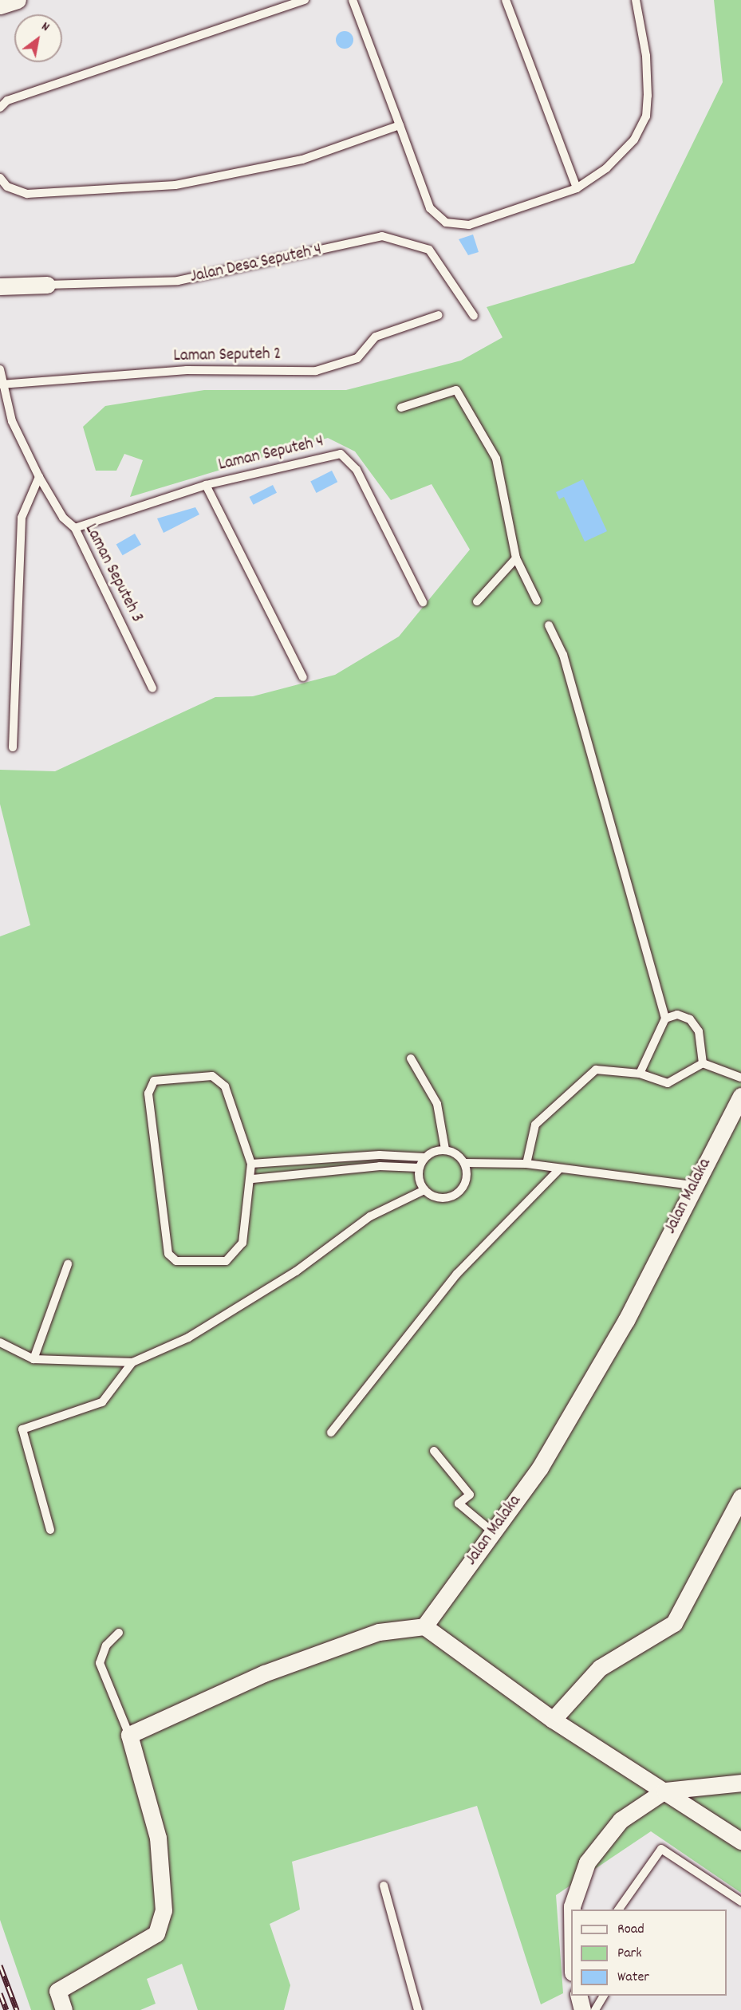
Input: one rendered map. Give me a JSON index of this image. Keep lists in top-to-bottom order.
{
  "streets": {
    "street": ["Jalan Desa Seputeh 4", "Jalan Malaka"],
    "lane": ["Laman Seputeh 2", "Laman Seputeh 4", "Laman Seputeh 3"]
  },
  "crossings": [
    ["Laman Seputeh 2", "Laman Seputeh 3"],
    ["Laman Seputeh 4", "Laman Seputeh 3"]
  ],
  "legend": ["Road", "Park", "Water"],
  "north": "top right"
}
